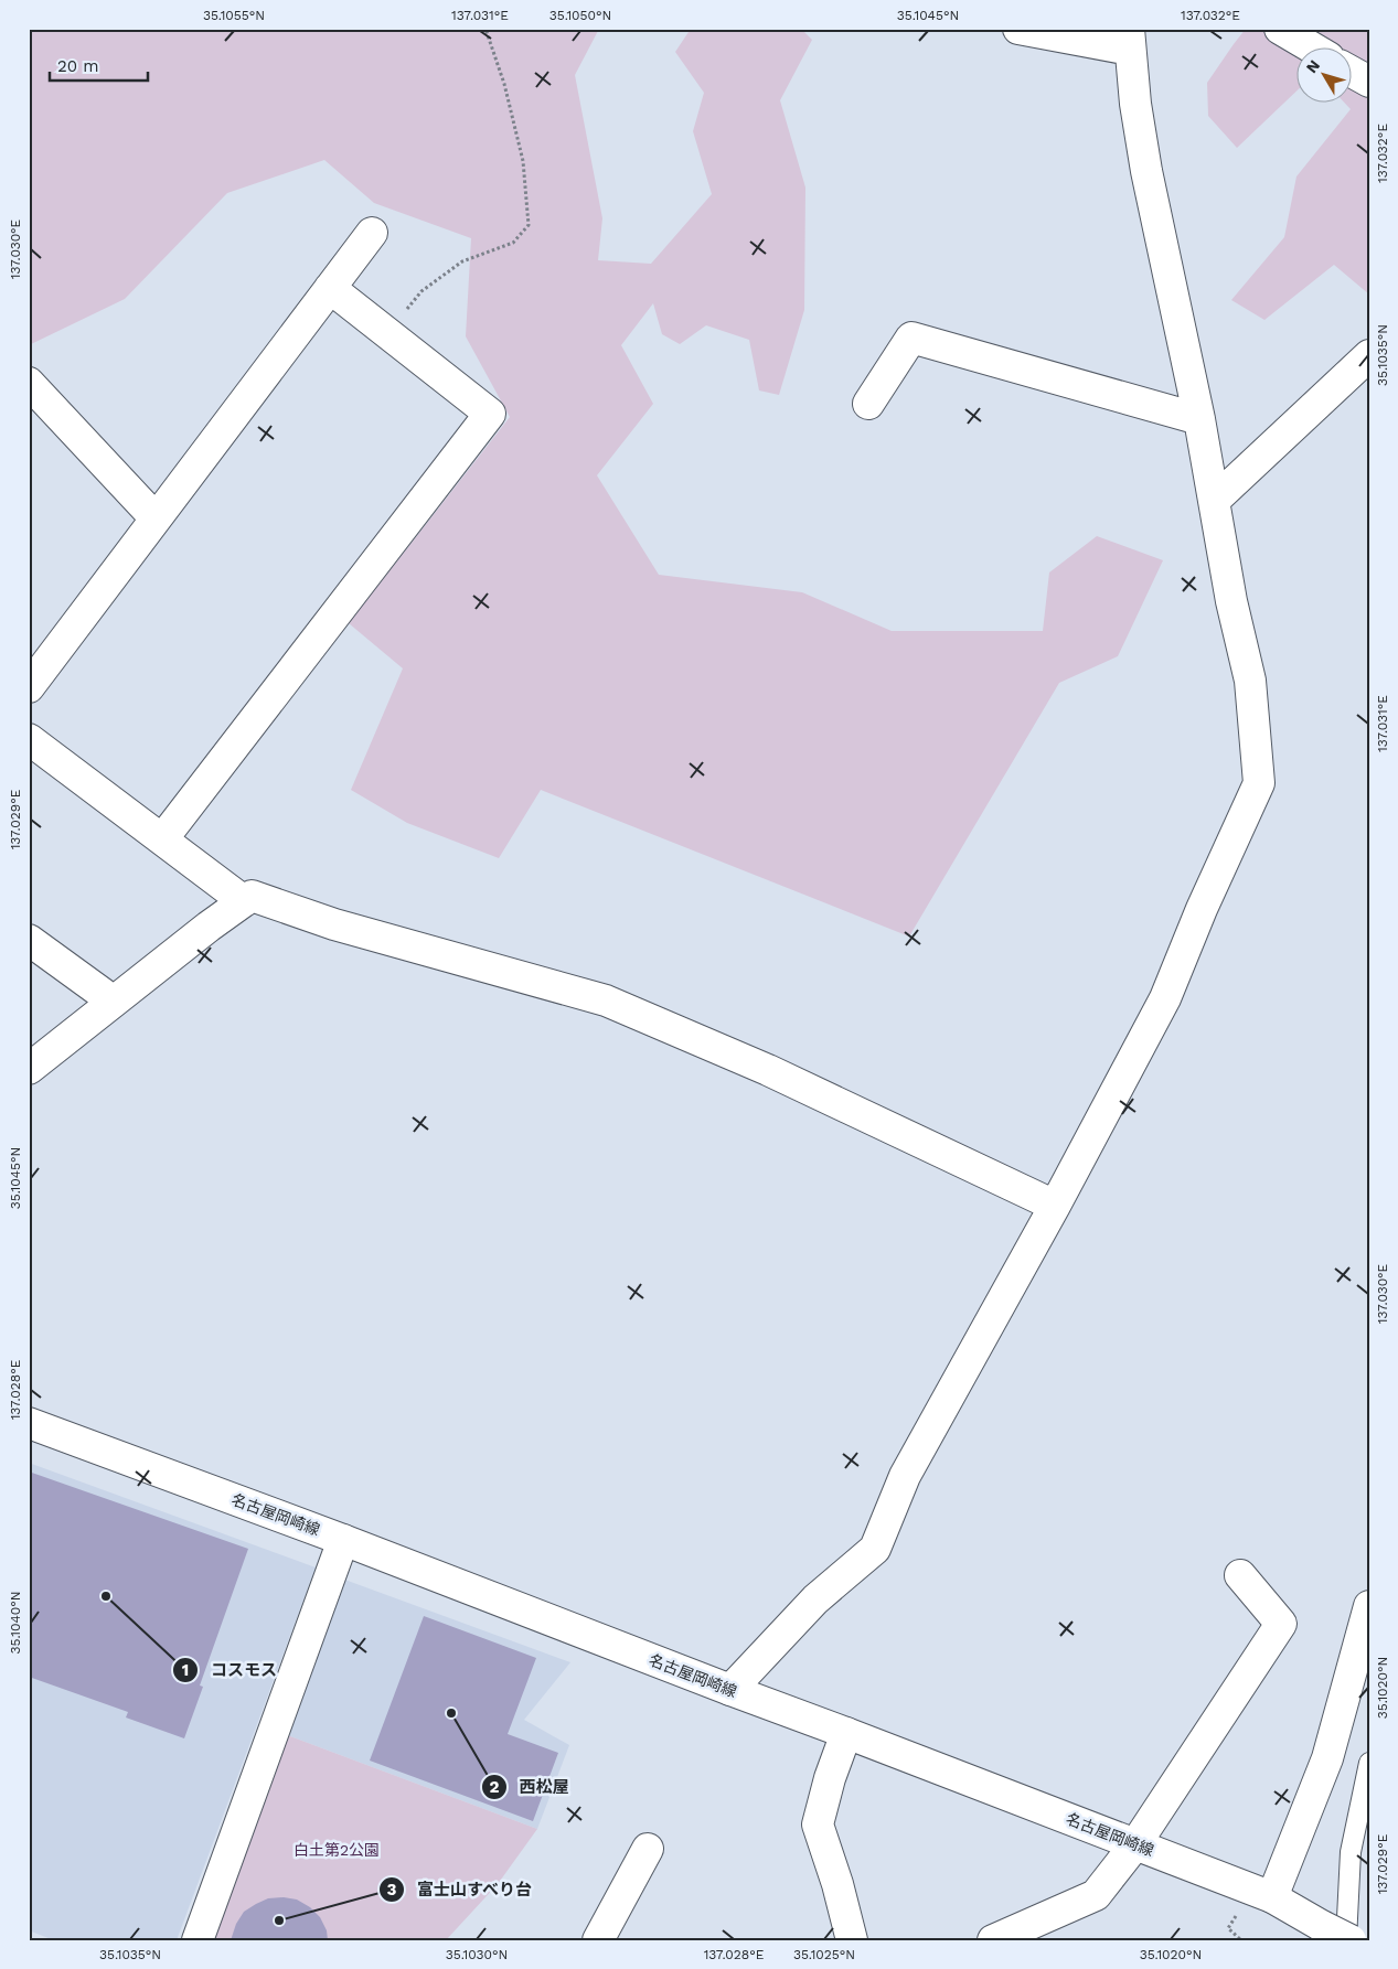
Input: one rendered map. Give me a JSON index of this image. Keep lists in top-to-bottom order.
{
  "streets": {
    "street": ["名古屋岡崎線"]
  },
  "parks": ["白土第2公園"],
  "places": ["コスモス", "西松屋", "富士山すべり台"],
  "scale_bar": "20 m",
  "north": "top left",
  "coordinates": [
    "35.1055°N",
    "137.031°E",
    "35.1050°N",
    "35.1045°N",
    "137.032°E",
    "137.030°E",
    "35.1035°N",
    "137.029°E",
    "137.028°E",
    "35.1040°N",
    "35.1020°N",
    "35.1030°N",
    "35.1025°N"
  ]
}
